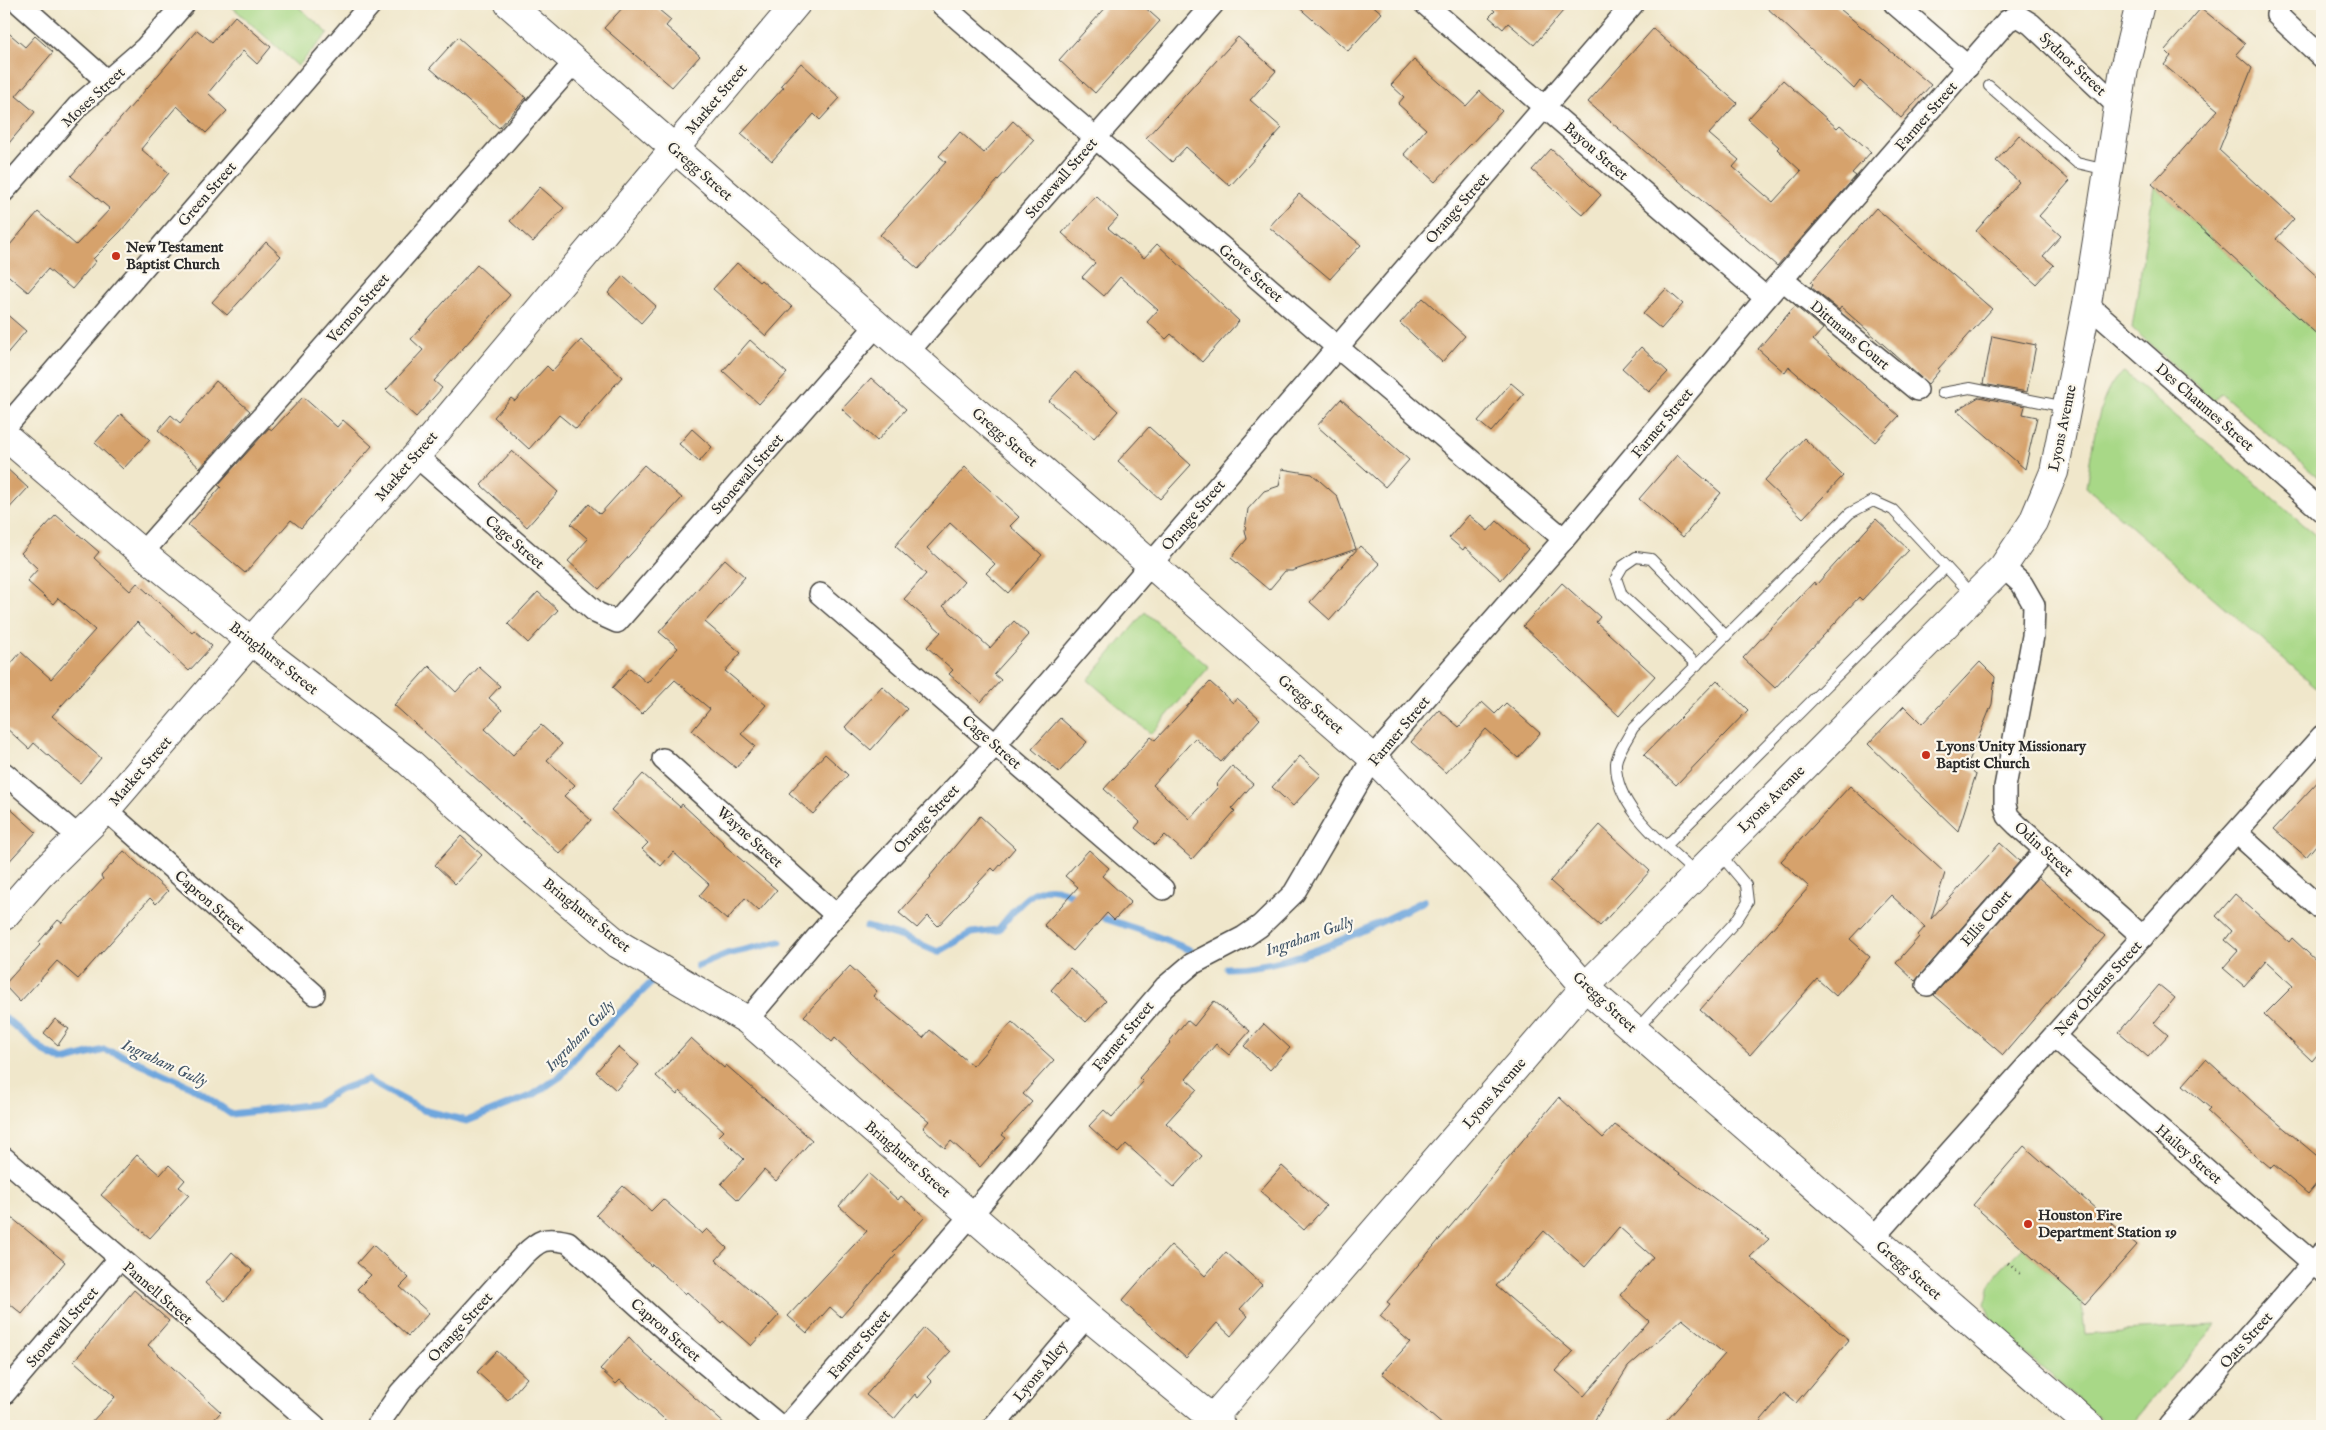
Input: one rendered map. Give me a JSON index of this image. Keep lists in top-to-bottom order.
{
  "streets": {
    "street": [
      "Sydnor Street",
      "Moses Street",
      "Market Street",
      "Farmer Street",
      "Bayou Street",
      "Gregg Street",
      "Stonewall Street",
      "Green Street",
      "Orange Street",
      "Grove Street",
      "Vernon Street",
      "Dittmans Court",
      "Des Chaumes Street",
      "Lyons Avenue",
      "Cage Street",
      "Bringhurst Street",
      "Wayne Street",
      "Odin Street",
      "Capron Street",
      "Ellis Court",
      "New Orleans Street",
      "Hailey Street",
      "Pannell Street",
      "Oats Street",
      "Lyons Alley"
    ]
  },
  "crossings": [
    ["Sydnor Street", "Farmer Street"],
    ["Sydnor Street", "Lyons Avenue"],
    ["Market Street", "Gregg Street"],
    ["Market Street", "Cage Street"],
    ["Market Street", "Bringhurst Street"],
    ["Market Street", "Capron Street"],
    ["Farmer Street", "Bayou Street"],
    ["Farmer Street", "Gregg Street"],
    ["Farmer Street", "Grove Street"],
    ["Farmer Street", "Dittmans Court"],
    ["Farmer Street", "Bringhurst Street"],
    ["Bayou Street", "Orange Street"],
    ["Gregg Street", "Stonewall Street"],
    ["Gregg Street", "Orange Street"],
    ["Gregg Street", "Vernon Street"],
    ["Gregg Street", "Lyons Avenue"],
    ["Gregg Street", "New Orleans Street"],
    ["Stonewall Street", "Grove Street"],
    ["Stonewall Street", "Cage Street"],
    ["Stonewall Street", "Pannell Street"],
    ["Orange Street", "Grove Street"],
    ["Orange Street", "Cage Street"],
    ["Orange Street", "Bringhurst Street"],
    ["Orange Street", "Wayne Street"],
    ["Orange Street", "Capron Street"],
    ["Vernon Street", "Bringhurst Street"],
    ["Des Chaumes Street", "Lyons Avenue"],
    ["Lyons Avenue", "Bringhurst Street"],
    ["Lyons Avenue", "Odin Street"],
    ["Bringhurst Street", "Lyons Alley"],
    ["Odin Street", "Ellis Court"],
    ["Odin Street", "New Orleans Street"],
    ["New Orleans Street", "Hailey Street"],
    ["Hailey Street", "Oats Street"]
  ],
  "water": ["Ingraham Gully"],
  "places": ["New Testament Baptist Church", "Lyons Unity Missionary Baptist Church", "Houston Fire Department Station 19"]
}
